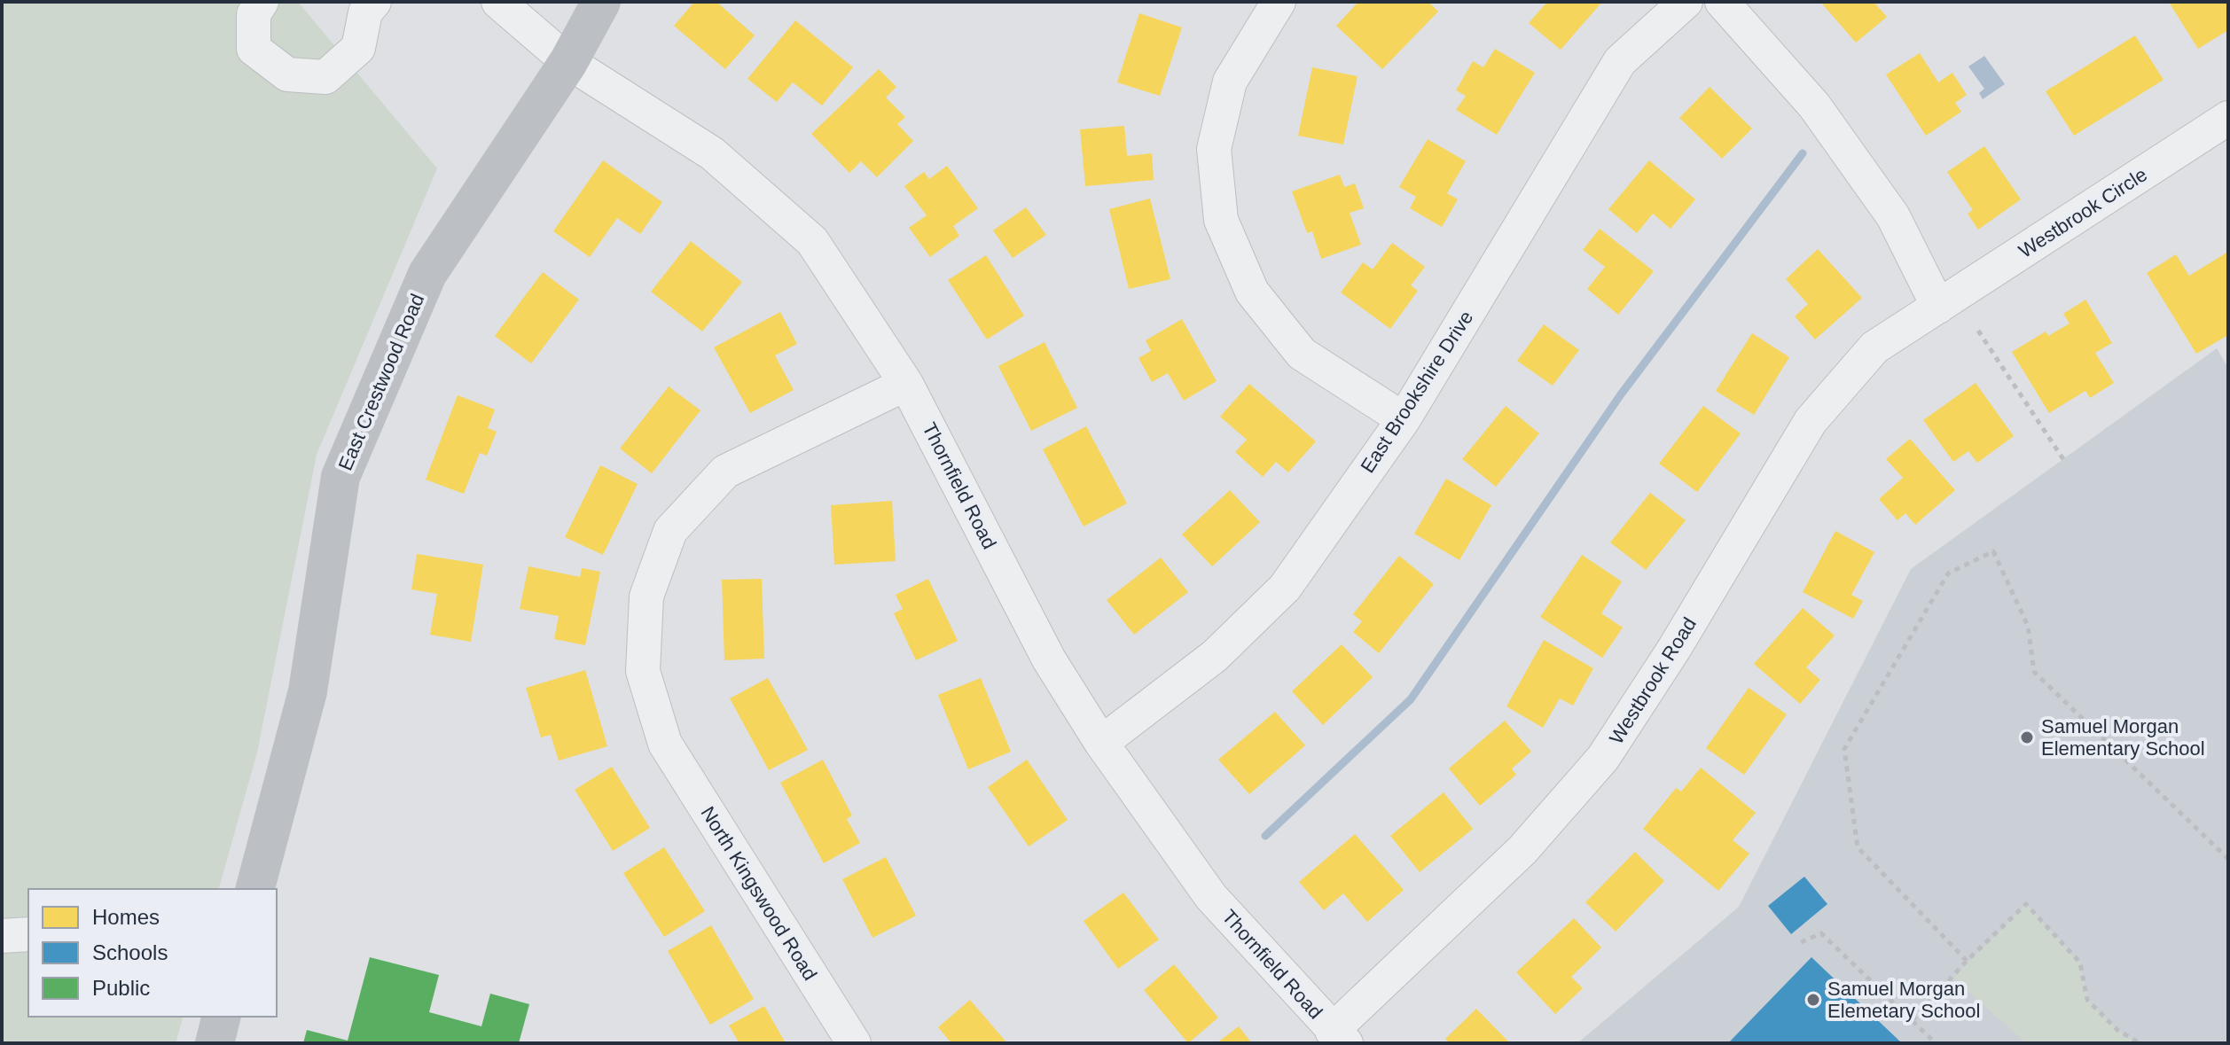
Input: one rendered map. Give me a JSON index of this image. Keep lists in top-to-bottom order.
{
  "streets": {
    "street": [
      "Westbrook Circle",
      "East Crestwood Road",
      "East Brookshire Drive",
      "Thornfield Road",
      "Westbrook Road",
      "North Kingswood Road"
    ]
  },
  "crossings": [
    ["Westbrook Circle", "Westbrook Road"],
    ["East Crestwood Road", "Thornfield Road"],
    ["East Brookshire Drive", "Thornfield Road"],
    ["Thornfield Road", "Westbrook Road"],
    ["Thornfield Road", "North Kingswood Road"]
  ],
  "places": ["Samuel Morgan Elementary School", "Samuel Morgan Elemetary School"],
  "legend": ["Homes", "Schools", "Public"]
}
